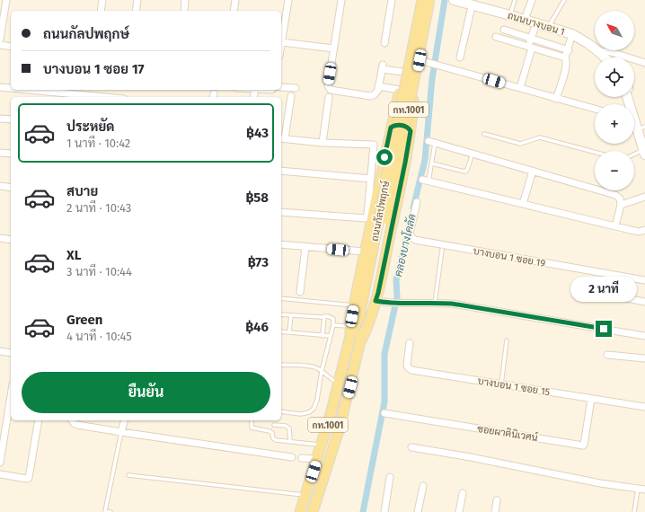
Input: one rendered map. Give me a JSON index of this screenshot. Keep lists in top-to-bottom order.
{
  "streets": {
    "main road": ["ถนนบางบอน 1", "กท.1001", "ถนนกัลปพฤกษ์"],
    "street": ["บางบอน 1 ซอย 19", "บางบอน 1 ซอย 15", "ซอยผาตินิเวศน์"]
  },
  "crossings": [
    ["บางบอน 1 ซอย 15", "ซอยผาตินิเวศน์"]
  ],
  "water": ["คลองบางโคลัด"],
  "north": "top left",
  "page": {
    "map_buttons": ["+", "−"],
    "banner": ["ถนนกัลปพฤกษ์", "บางบอน 1 ซอย 17"],
    "list": [
      {
        "name": "ประหยัด",
        "note": "1 นาที · 10:42",
        "value": "฿43"
      },
      {
        "name": "สบาย",
        "note": "2 นาที · 10:43",
        "value": "฿58"
      },
      {
        "name": "XL",
        "note": "3 นาที · 10:44",
        "value": "฿73"
      },
      {
        "name": "Green",
        "note": "4 นาที · 10:45",
        "value": "฿46"
      }
    ],
    "bubble": "2 นาที",
    "buttons": "ยืนยัน"
  }
}
